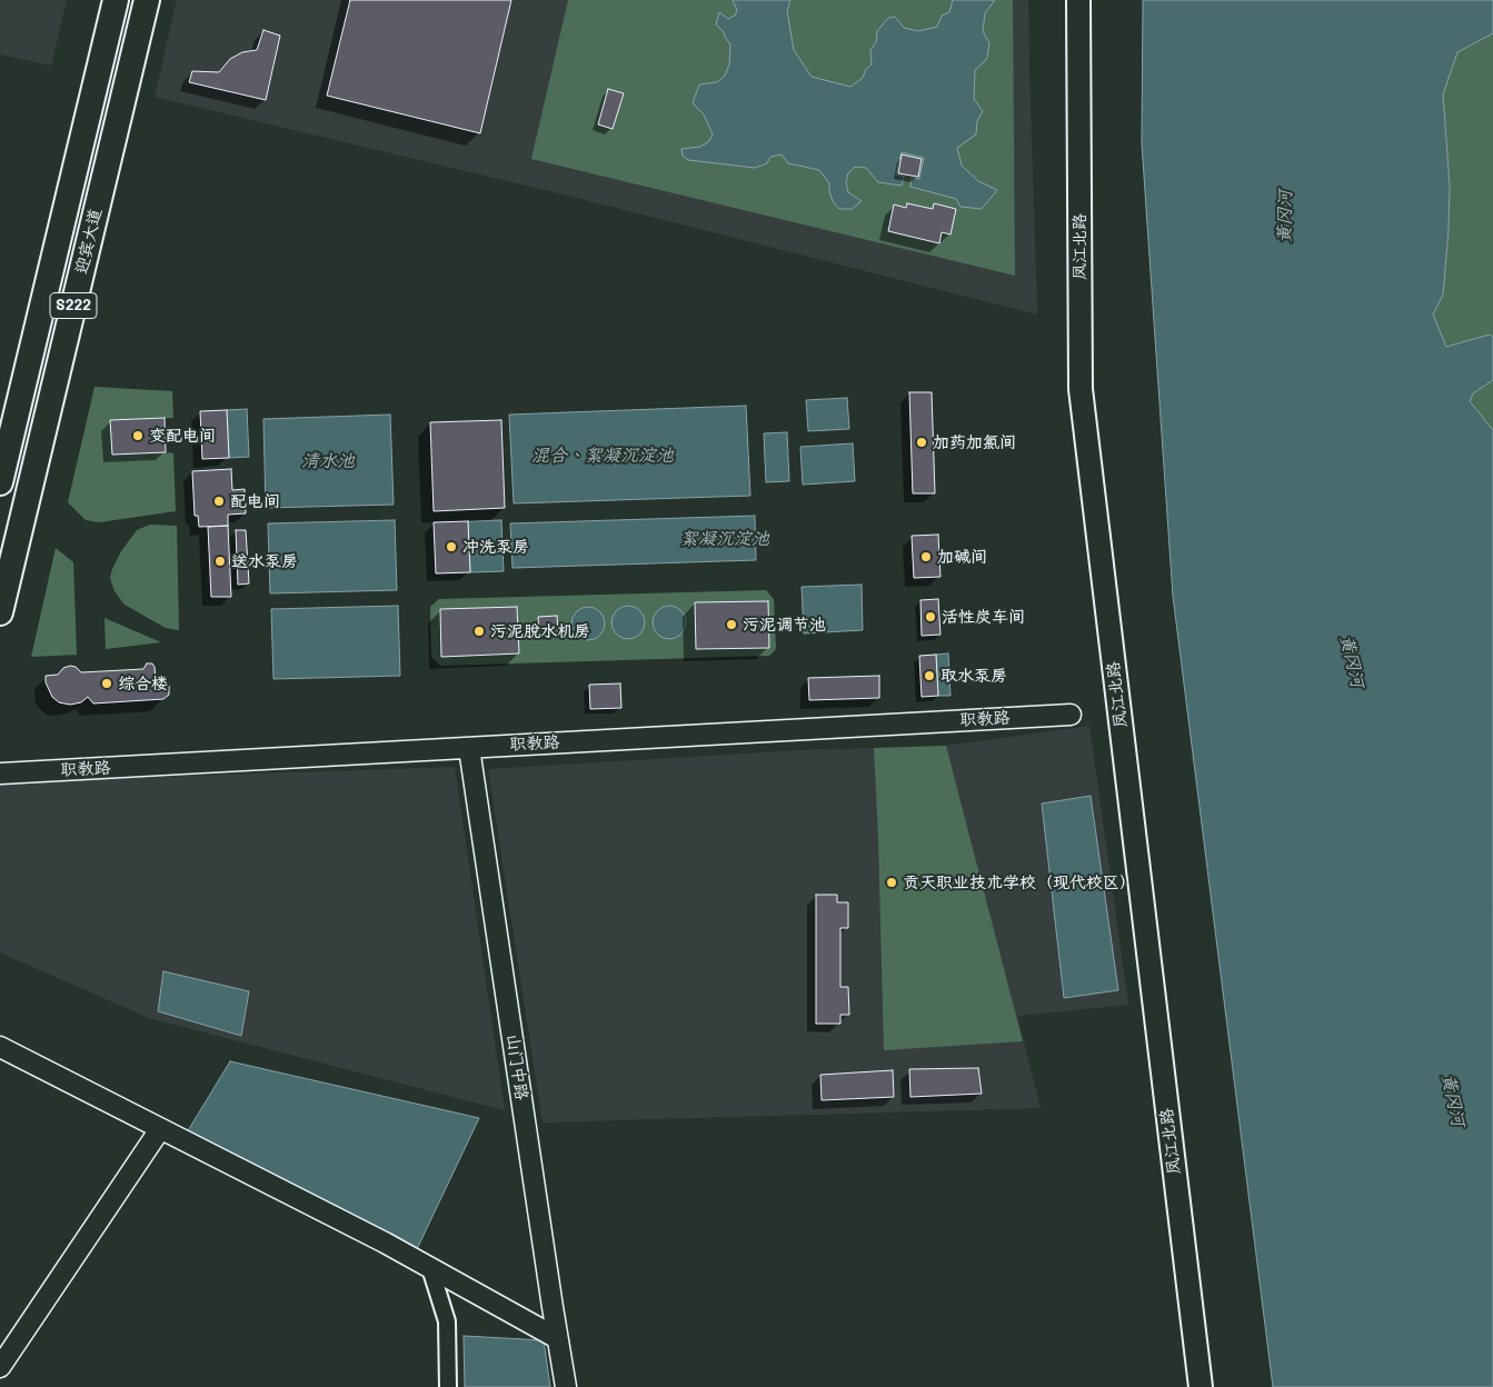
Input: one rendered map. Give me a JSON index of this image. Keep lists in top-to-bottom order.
{
  "streets": {
    "main road": ["迎宾大道", "凤江北路", "S222"],
    "street": ["职教路", "山门中路"]
  },
  "crossings": [
    ["职教路", "山门中路"]
  ],
  "water": [
    "黄冈河",
    "混合、絮凝沉淀池",
    "清水池",
    "絮凝沉淀池"
  ],
  "places": [
    "变配电间",
    "加药加氯间",
    "配电间",
    "冲洗泵房",
    "加碱间",
    "送水泵房",
    "活性炭车间",
    "污泥调节池",
    "污泥脱水机房",
    "取水泵房",
    "综合楼",
    "贡天职业技术学校（现代校区）"
  ]
}
